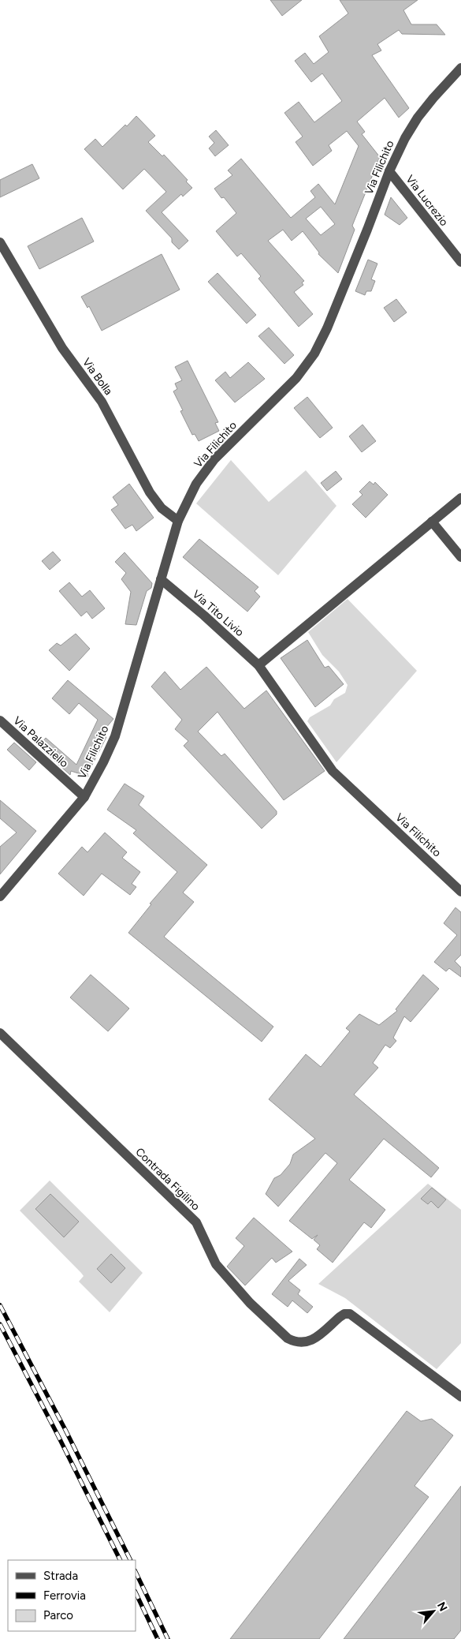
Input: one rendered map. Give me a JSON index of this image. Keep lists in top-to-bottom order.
{
  "streets": {
    "street": [
      "Via Filichito",
      "Via Lucrezio",
      "Via Bolla",
      "Via Tito Livio",
      "Via Palazziello",
      "Contrada Figilino"
    ]
  },
  "crossings": [
    ["Via Filichito", "Via Lucrezio"],
    ["Via Filichito", "Via Bolla"],
    ["Via Filichito", "Via Tito Livio"],
    ["Via Filichito", "Via Palazziello"]
  ],
  "legend": ["Strada", "Ferrovia", "Parco"],
  "north": "top right"
}
